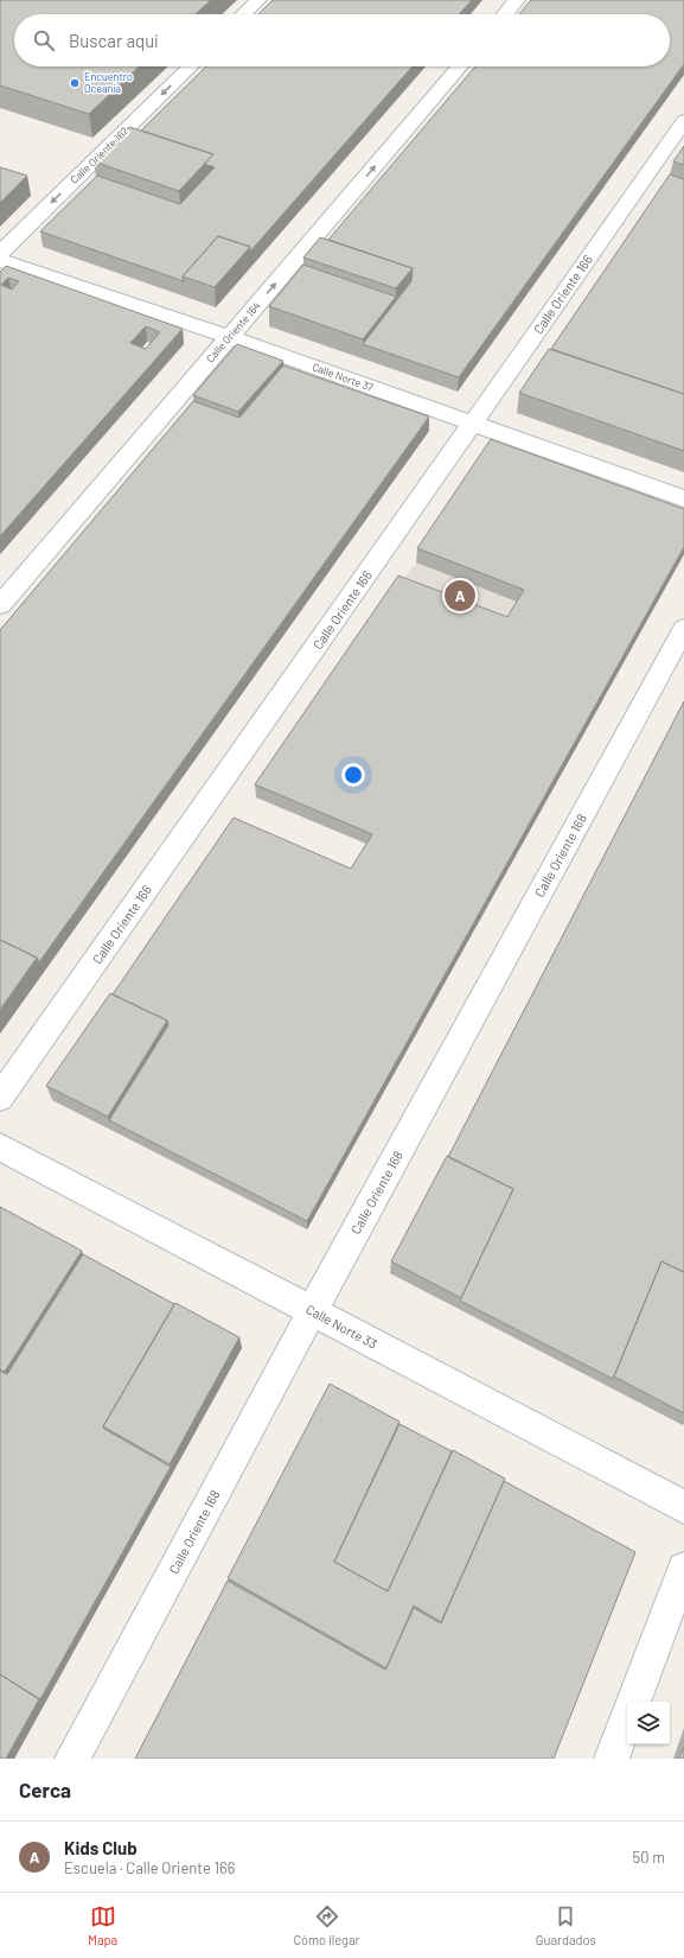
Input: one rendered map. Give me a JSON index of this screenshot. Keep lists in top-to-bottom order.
{
  "streets": {
    "street": [
      "Calle Oriente 162",
      "Calle Oriente 166",
      "Calle Oriente 164",
      "Calle Norte 37",
      "Calle Oriente 168",
      "Calle Norte 33"
    ]
  },
  "crossings": [
    ["Calle Oriente 166", "Calle Norte 37"],
    ["Calle Oriente 164", "Calle Norte 37"],
    ["Calle Oriente 168", "Calle Norte 33"]
  ],
  "one_way": ["Calle Oriente 162", "Calle Oriente 164"],
  "places": ["Encuentro Oceanía"],
  "page": {
    "search": "Buscar aquí",
    "pins": "A",
    "heading": "Cerca",
    "list": [
      {
        "mark": "A",
        "name": "Kids Club",
        "note": "Escuela · Calle Oriente 166",
        "value": "50 m"
      }
    ],
    "nav": ["Mapa", "Cómo llegar", "Guardados"]
  }
}
